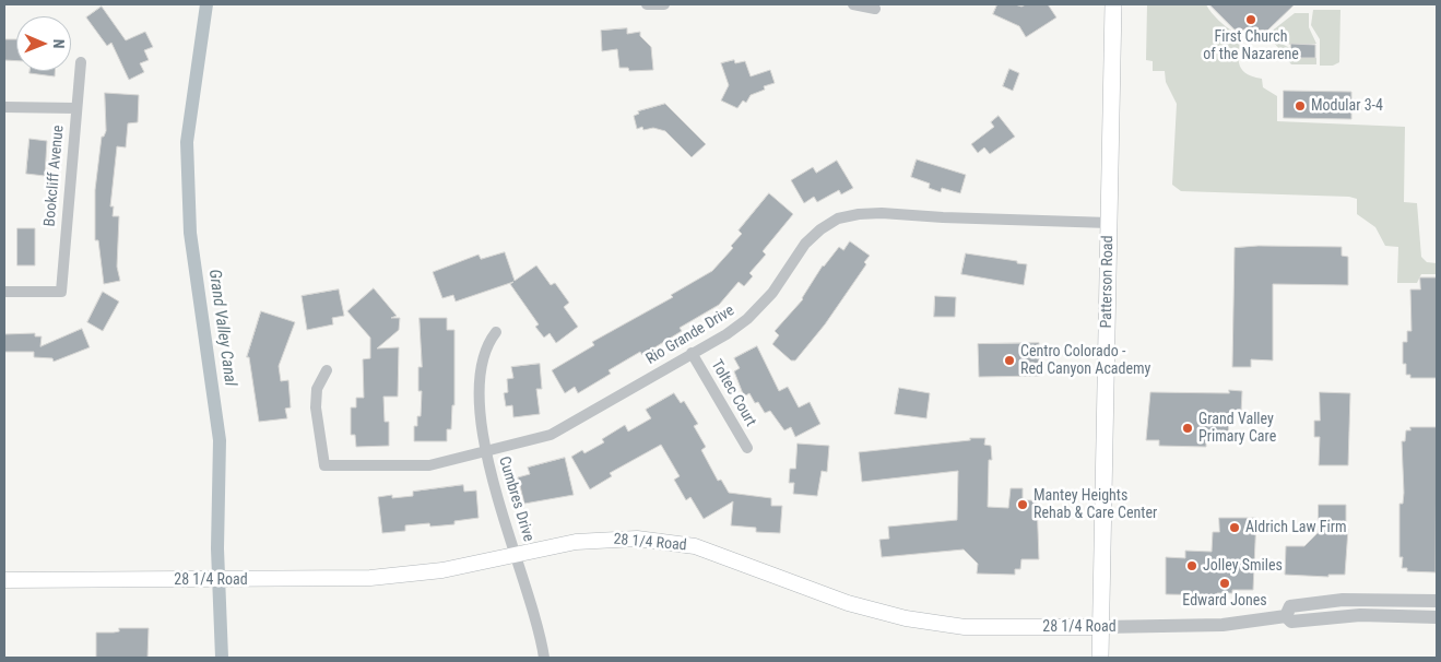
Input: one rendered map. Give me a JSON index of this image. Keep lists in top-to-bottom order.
{
  "streets": {
    "main road": ["Patterson Road", "28 1/4 Road"],
    "street": [
      "Bookcliff Avenue",
      "Rio Grande Drive",
      "Toltec Court",
      "Cumbres Drive"
    ]
  },
  "crossings": [
    ["Patterson Road", "Rio Grande Drive"],
    ["Patterson Road", "28 1/4 Road"],
    ["Rio Grande Drive", "Toltec Court"],
    ["Rio Grande Drive", "Cumbres Drive"],
    ["Cumbres Drive", "28 1/4 Road"]
  ],
  "water": ["Grand Valley Canal"],
  "places": [
    "First Church of the Nazarene",
    "Modular 3-4",
    "Centro Colorado - Red Canyon Academy",
    "Grand Valley Primary Care",
    "Mantey Heights Rehab & Care Center",
    "Aldrich Law Firm",
    "Jolley Smiles",
    "Edward Jones"
  ],
  "north": "right"
}
